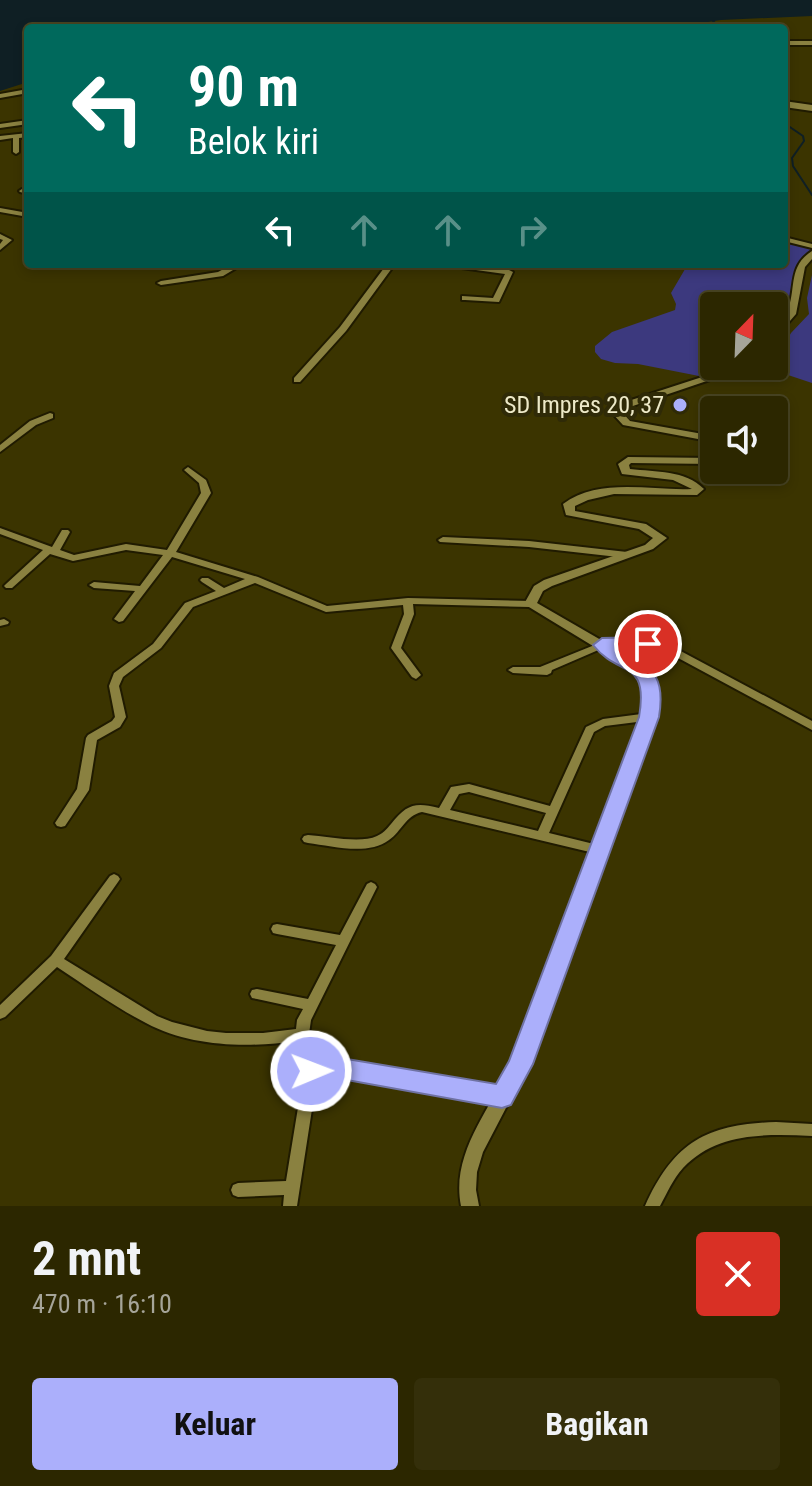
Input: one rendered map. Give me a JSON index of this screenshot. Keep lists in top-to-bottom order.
{
  "places": ["SD Impres 20, 37"],
  "north": "top right",
  "page": {
    "turn": ["90 m", "Belok kiri"],
    "heading": ["2 mnt", "470 m · 16:10"],
    "buttons": ["Keluar", "Bagikan"]
  }
}
